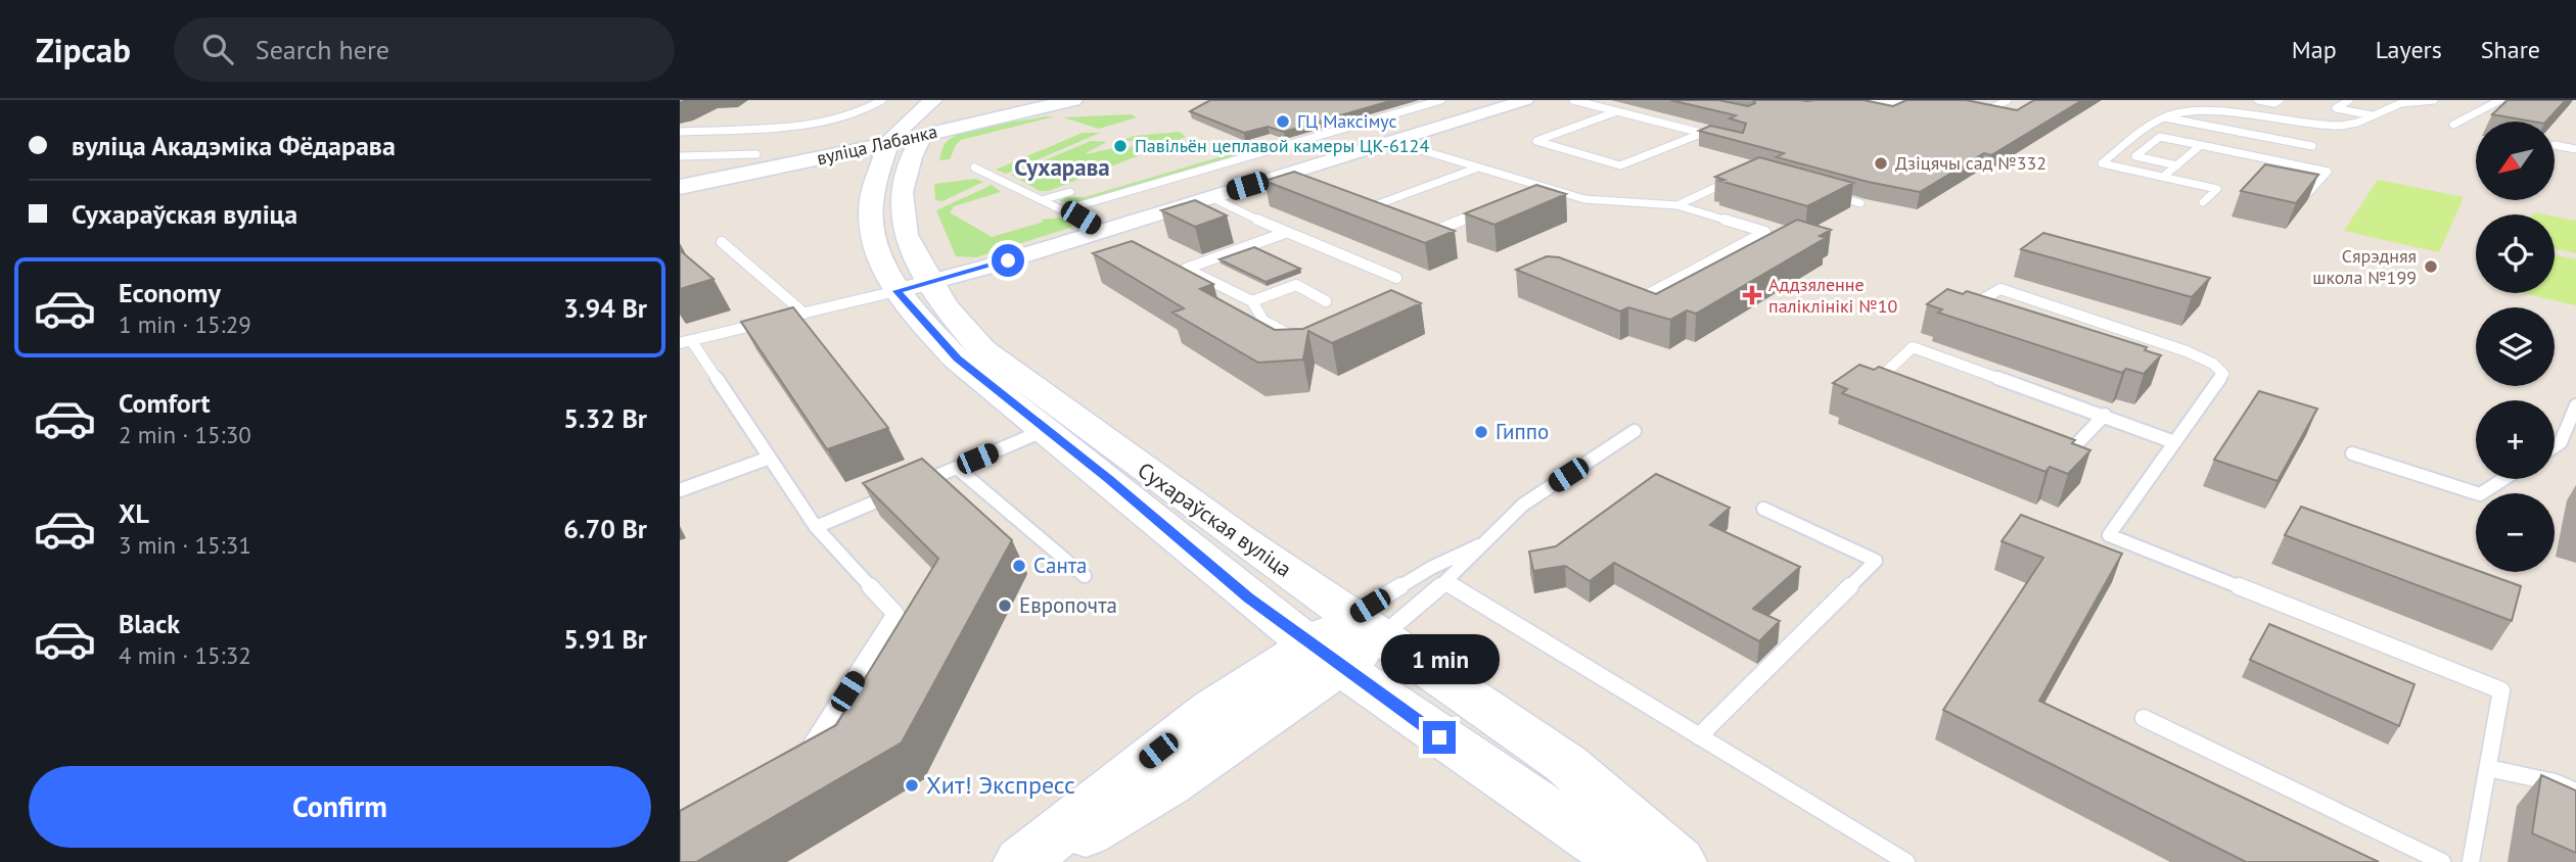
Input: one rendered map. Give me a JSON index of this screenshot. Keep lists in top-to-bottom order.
{
  "streets": {
    "main road": ["вуліца Лабанка", "Сухараўская вуліца"]
  },
  "crossings": [
    ["вуліца Лабанка", "Сухараўская вуліца"]
  ],
  "districts": ["Сухарава"],
  "places": {
    "other": [
      "ГЦ Максімус",
      "Павільён цеплавой камеры ЦК-6124",
      "Дзіцячы сад №332",
      "Сярэдняя школа №199",
      "Гиппо",
      "Санта",
      "Европочта",
      "Хит! Экспресс"
    ],
    "health": ["Аддзяленне паліклінікі №10"]
  },
  "north": "bottom left",
  "page": {
    "header": "Zipcab",
    "search": "Search here",
    "nav": ["Map", "Layers", "Share"],
    "banner": ["вуліца Акадэміка Фёдарава", "Сухараўская вуліца"],
    "map_buttons": ["+", "−"],
    "list": [
      {
        "name": "Economy",
        "note": "1 min · 15:29",
        "value": "3.94 Br"
      },
      {
        "name": "Comfort",
        "note": "2 min · 15:30",
        "value": "5.32 Br"
      },
      {
        "name": "XL",
        "note": "3 min · 15:31",
        "value": "6.70 Br"
      },
      {
        "name": "Black",
        "note": "4 min · 15:32",
        "value": "5.91 Br"
      }
    ],
    "bubble": "1 min",
    "buttons": "Confirm"
  }
}
